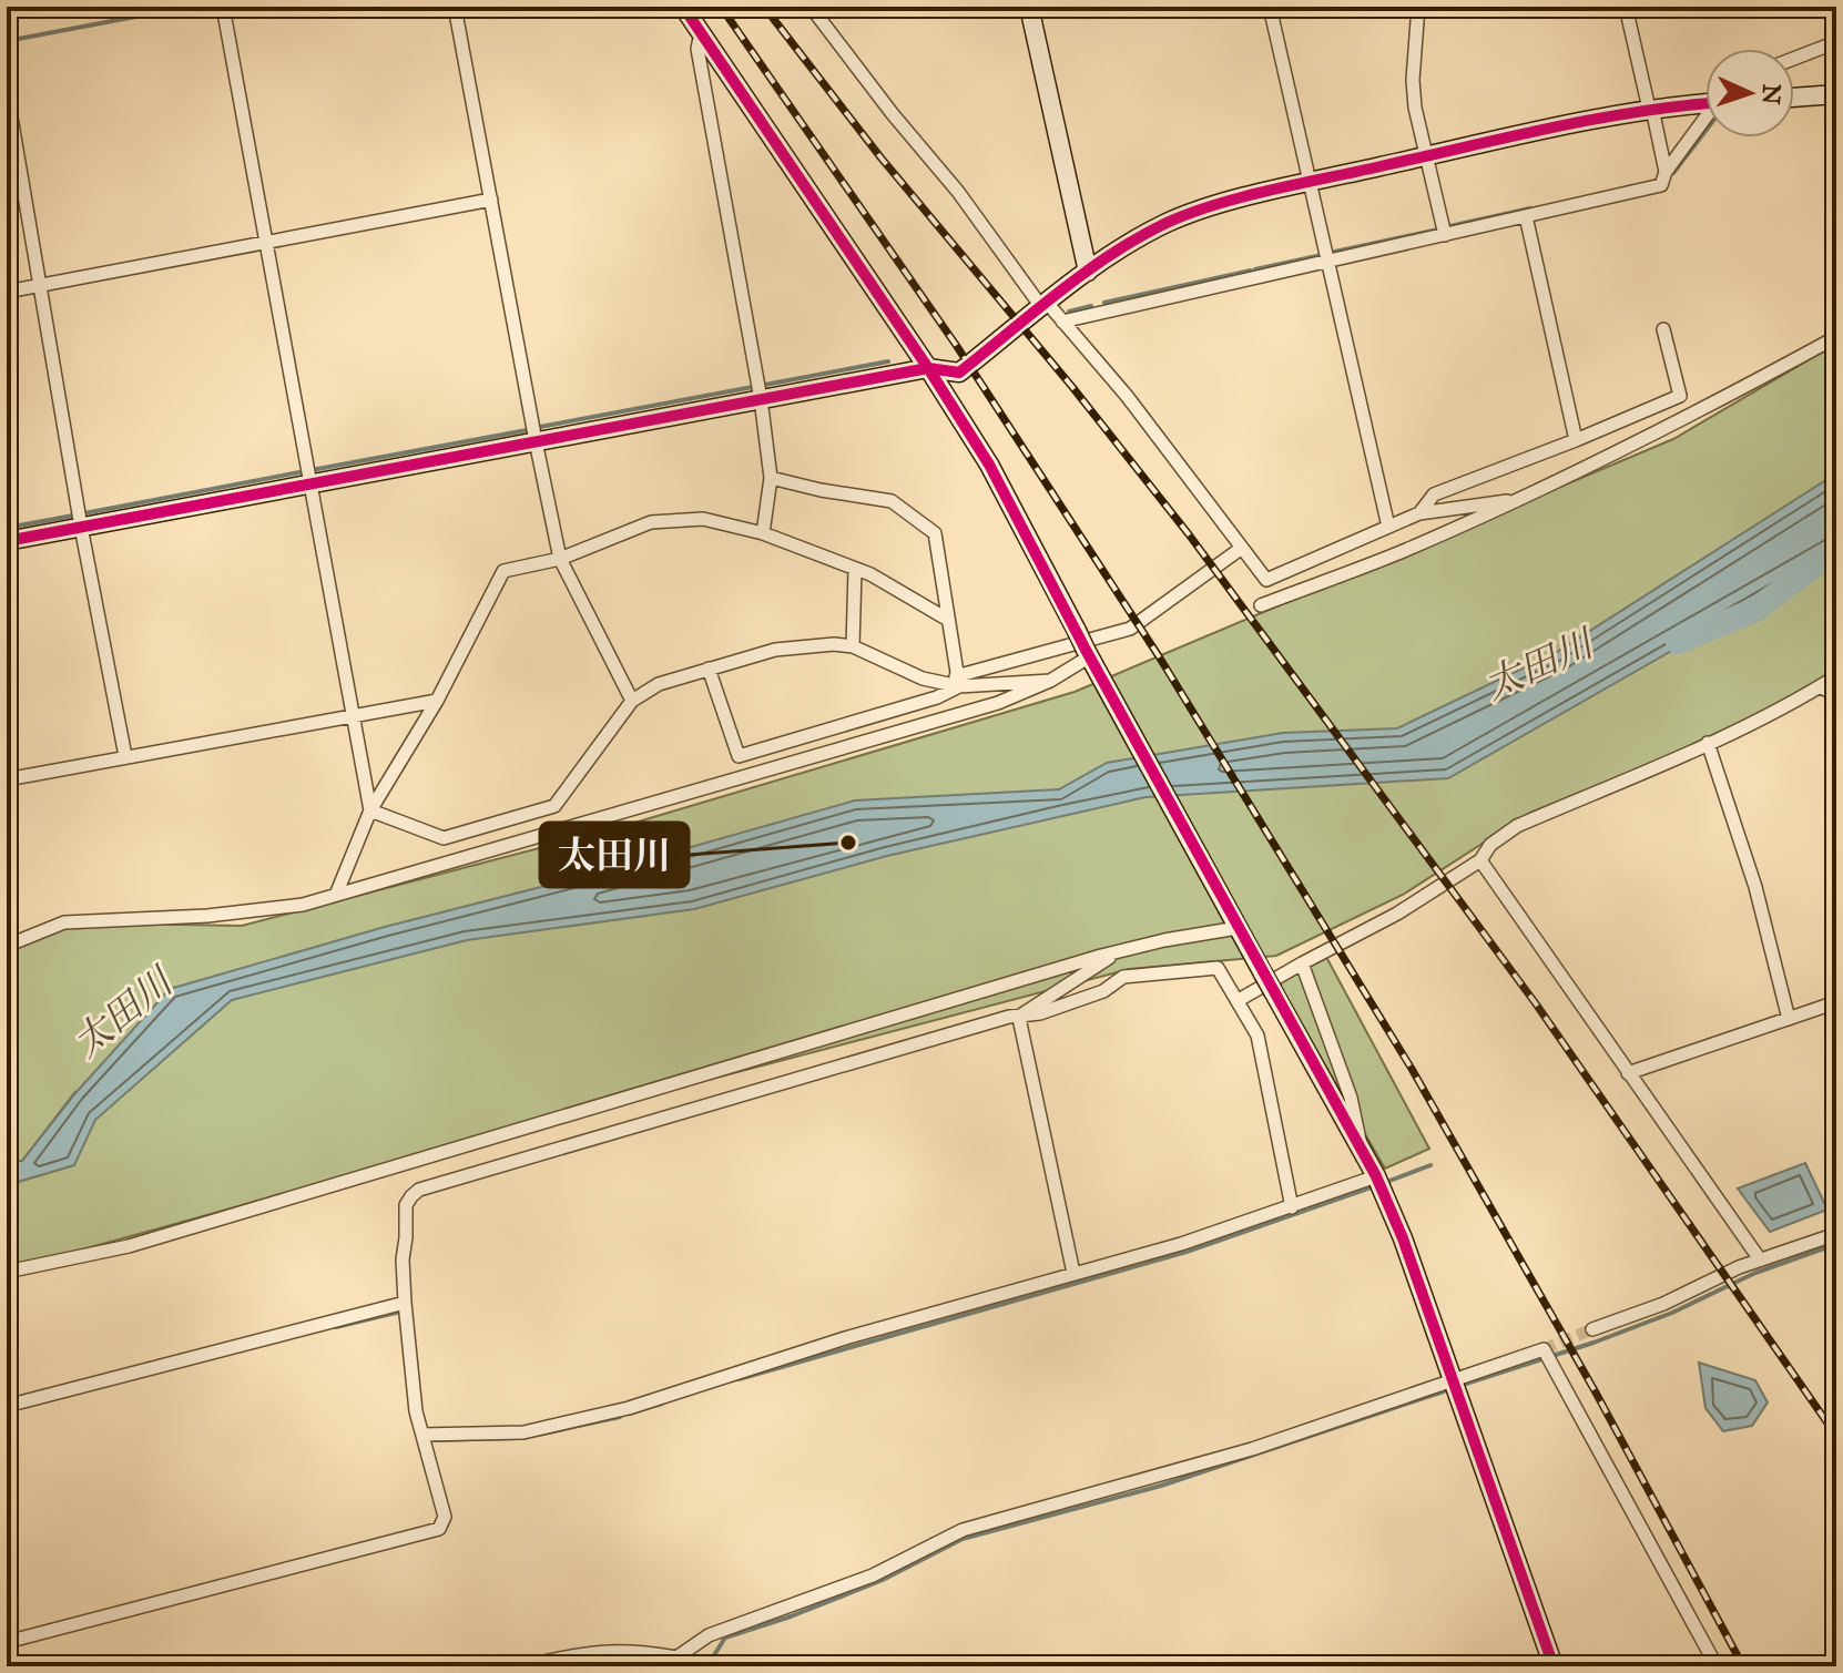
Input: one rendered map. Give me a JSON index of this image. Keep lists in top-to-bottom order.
{
  "water": ["太田川"],
  "places": ["太田川"],
  "north": "right"
}
